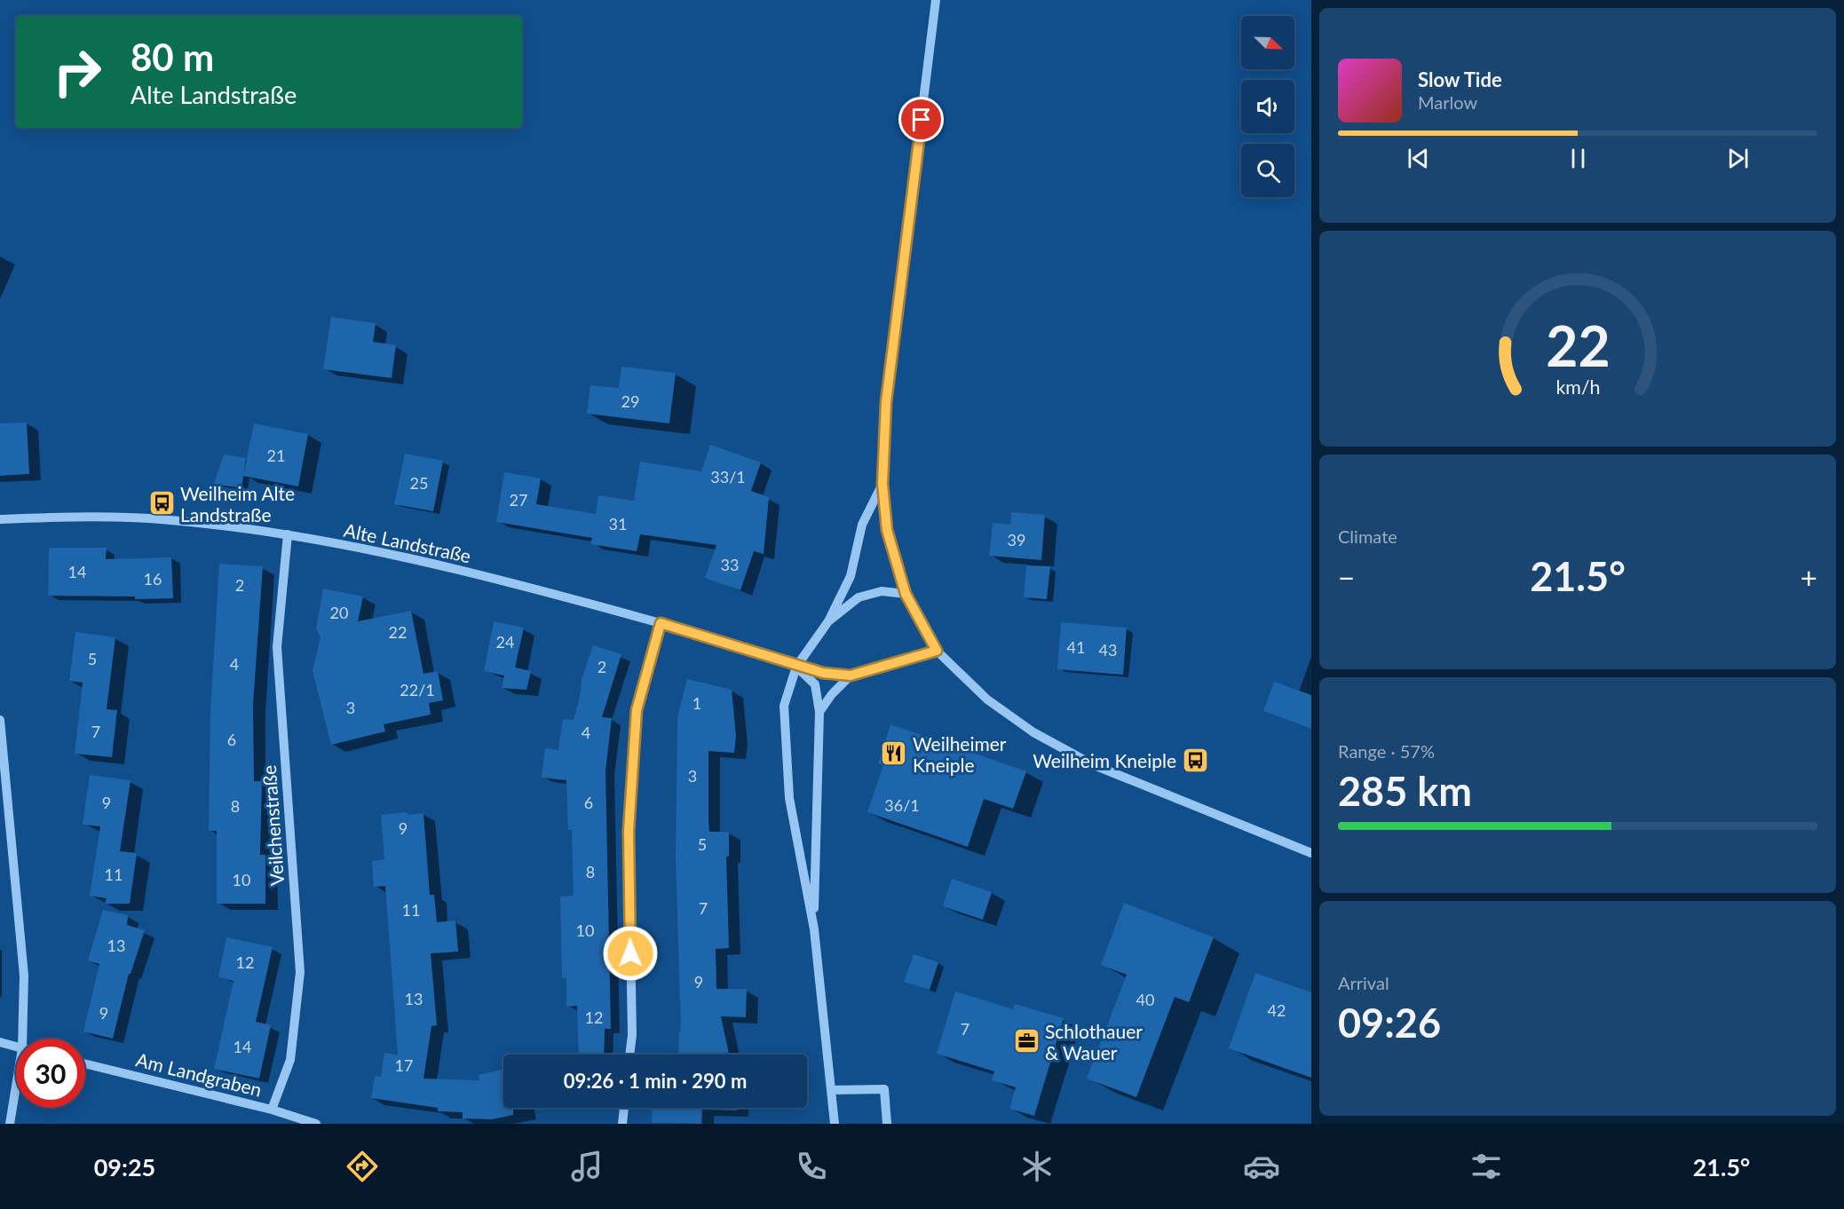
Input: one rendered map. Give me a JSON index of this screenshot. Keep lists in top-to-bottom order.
{
  "streets": {
    "street": ["Alte Landstraße", "Veilchenstraße", "Am Landgraben"]
  },
  "crossings": [
    ["Alte Landstraße", "Veilchenstraße"],
    ["Veilchenstraße", "Am Landgraben"]
  ],
  "places": {
    "bus stop": ["Weilheim Alte Landstraße", "Weilheim Kneiple"],
    "restaurant": ["Weilheimer Kneiple"],
    "office": ["Schlothauer & Wauer"]
  },
  "house_numbers": [
    "29",
    "21",
    "33/1",
    "25",
    "27",
    "31",
    "39",
    "33",
    "14",
    "16",
    "2",
    "20",
    "22",
    "24",
    "41",
    "43",
    "5",
    "4",
    "2",
    "22/1",
    "1",
    "3",
    "7",
    "4",
    "6",
    "3",
    "9",
    "6",
    "36/1",
    "8",
    "9",
    "5",
    "8",
    "11",
    "10",
    "7",
    "11",
    "10",
    "13",
    "12",
    "9",
    "13",
    "40",
    "42",
    "9",
    "12",
    "7",
    "14",
    "17"
  ],
  "north": "bottom right",
  "page": {
    "turn": ["80 m", "Alte Landstraße"],
    "song": ["Slow Tide", "Marlow"],
    "tile": [
      "Climate",
      ["Range · 57%", "285 km"],
      ["Arrival", "09:26"]
    ],
    "heat": ["−", "21.5°", "+"],
    "limit": "30",
    "trip": "09:26 · 1 min · 290 m",
    "tabs": ["09:25", "21.5°"],
    "gauge": ["22", "km/h"]
  }
}
